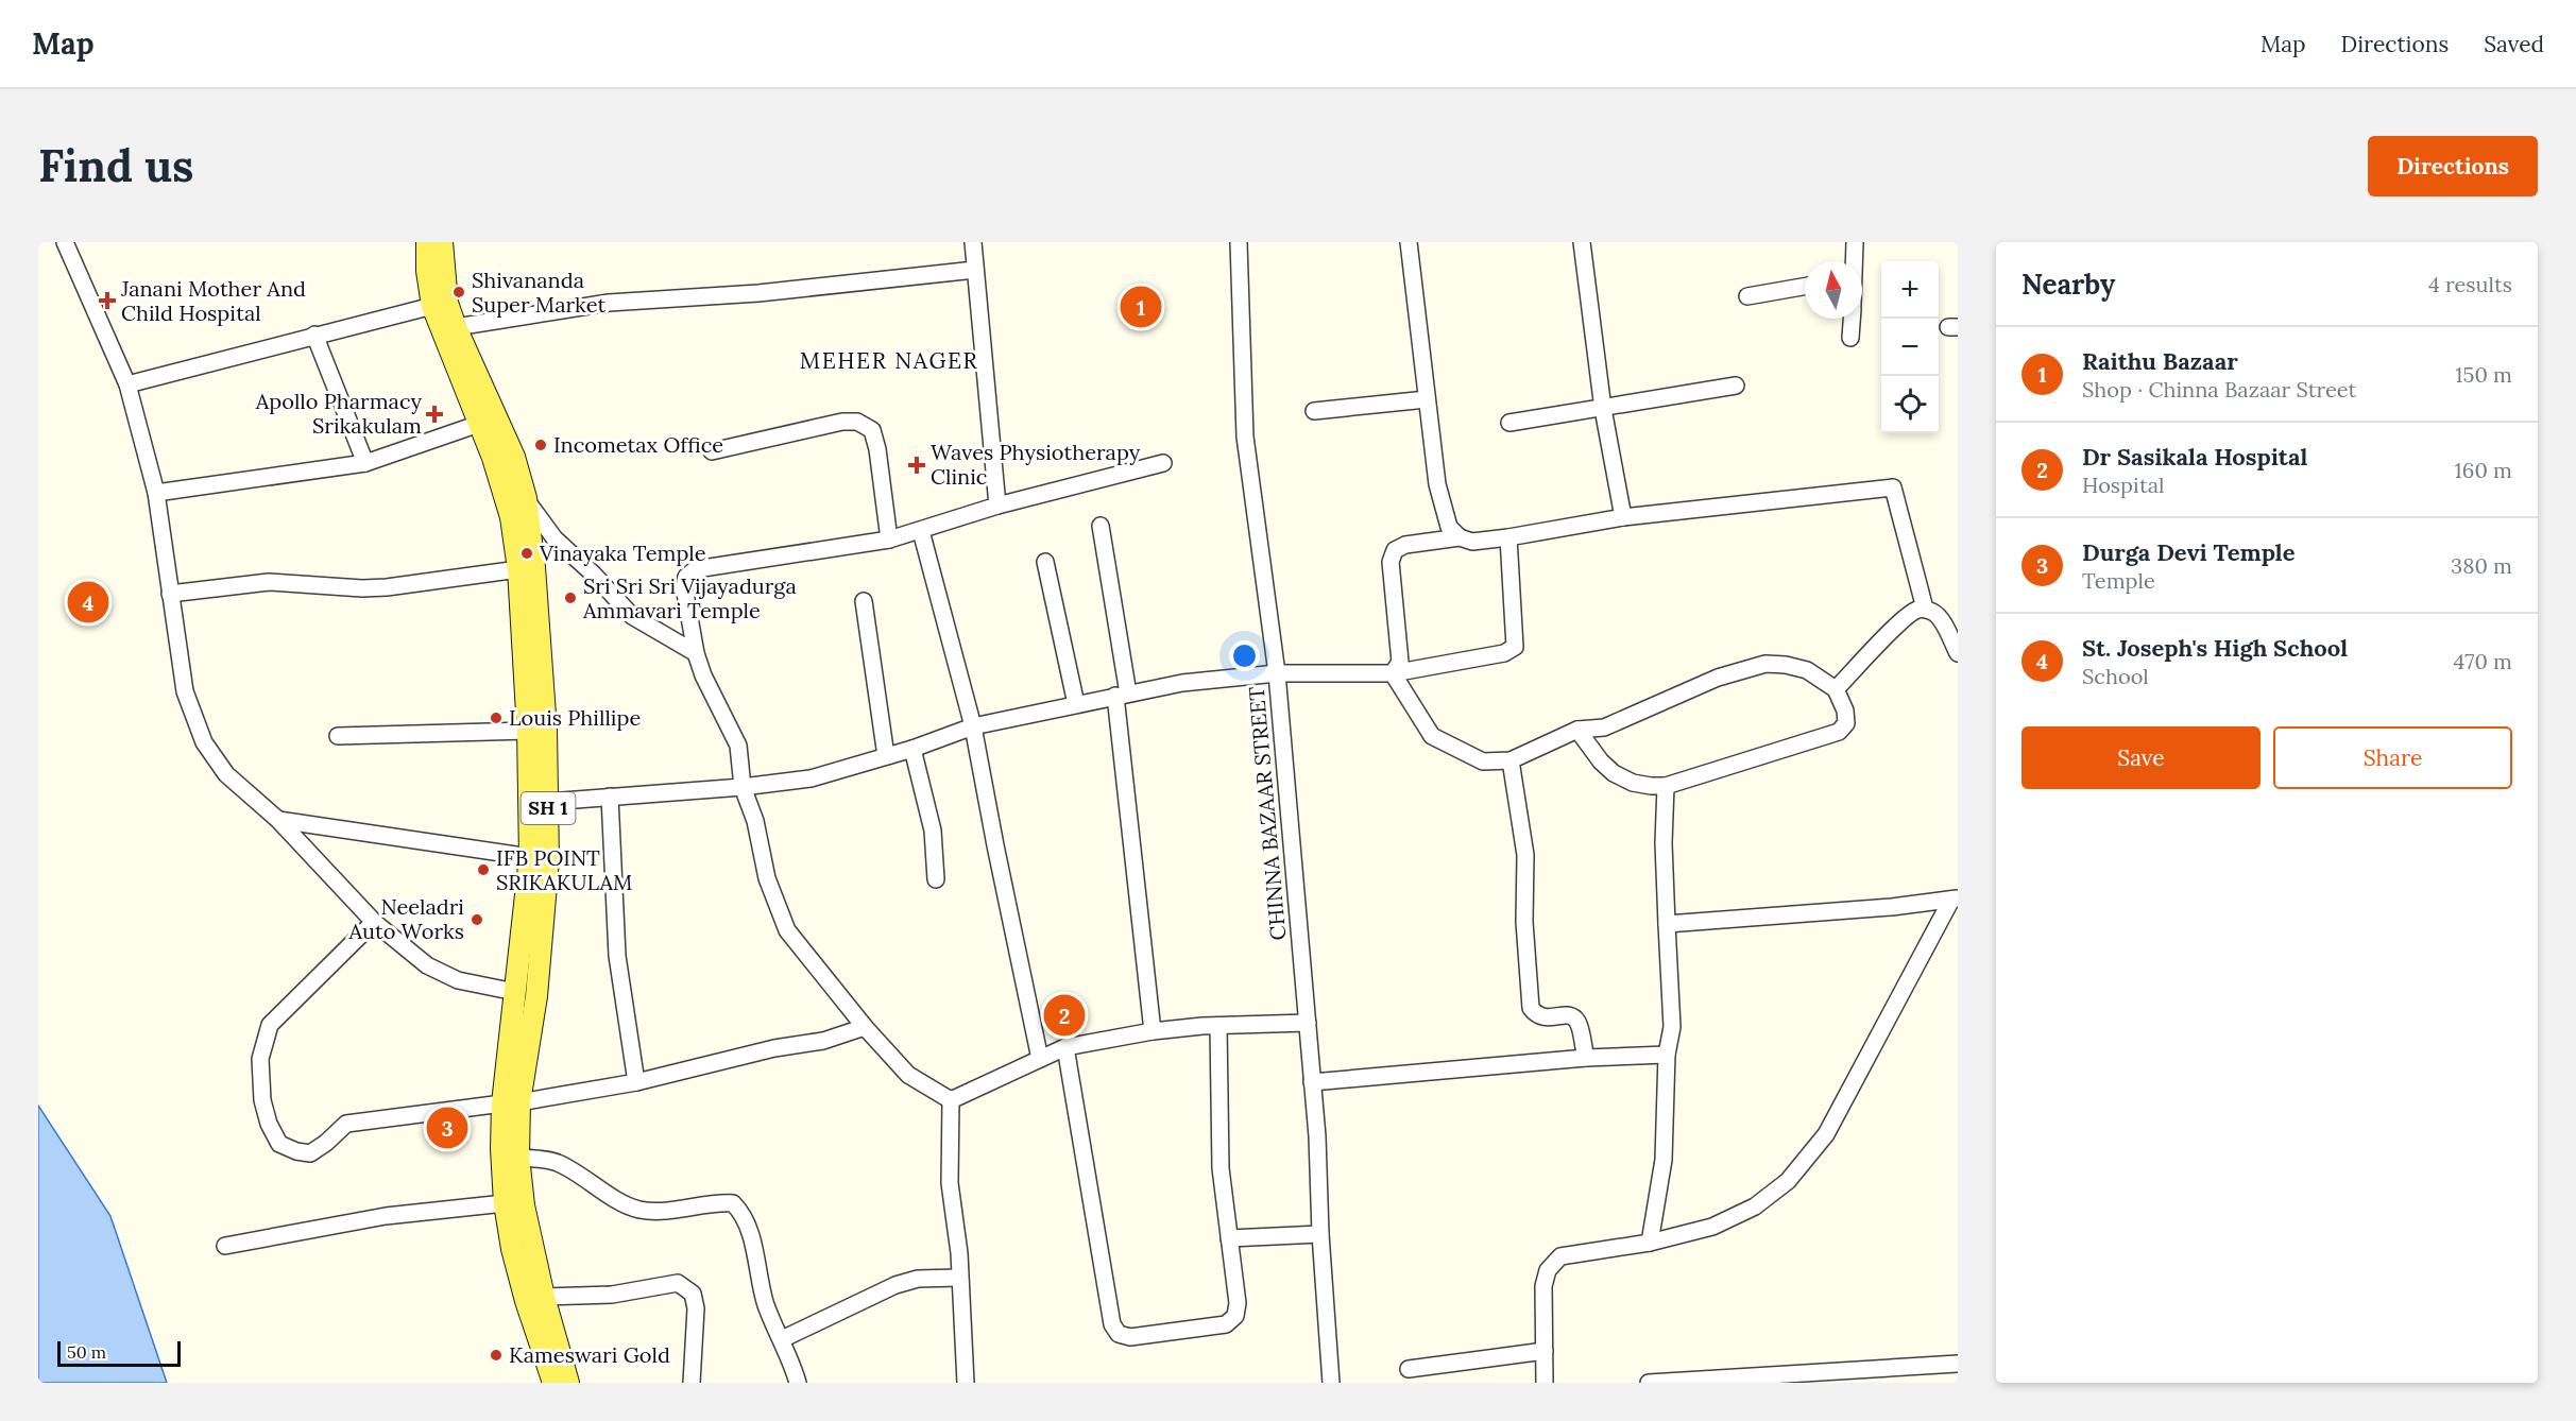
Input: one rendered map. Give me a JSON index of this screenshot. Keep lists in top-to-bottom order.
{
  "streets": {
    "main road": ["SH 1"],
    "street": ["CHINNA BAZAAR STREET"]
  },
  "districts": ["MEHER NAGER"],
  "places": {
    "other": [
      "Shivananda Super Market",
      "Incometax Office",
      "Vinayaka Temple",
      "Sri Sri Sri Vijayadurga Ammavari Temple",
      "Louis Phillipe",
      "IFB POINT SRIKAKULAM",
      "Neeladri Auto Works",
      "Kameswari Gold"
    ],
    "health": ["Janani Mother And Child Hospital", "Apollo Pharmacy Srikakulam", "Waves Physiotherapy Clinic"]
  },
  "scale_bar": "50 m",
  "north": "top",
  "page": {
    "header": "Map",
    "nav": ["Map", "Directions", "Saved"],
    "buttons": [
      "Directions",
      ["Save", "Share"]
    ],
    "title": "Find us",
    "heading": ["Nearby", "4 results"],
    "map_buttons": ["+", "−"],
    "pins": [
      "1",
      "4",
      "2",
      "3"
    ],
    "list": [
      {
        "mark": "1",
        "name": "Raithu Bazaar",
        "note": "Shop · Chinna Bazaar Street",
        "value": "150 m"
      },
      {
        "mark": "2",
        "name": "Dr Sasikala Hospital",
        "note": "Hospital",
        "value": "160 m"
      },
      {
        "mark": "3",
        "name": "Durga Devi Temple",
        "note": "Temple",
        "value": "380 m"
      },
      {
        "mark": "4",
        "name": "St. Joseph's High School",
        "note": "School",
        "value": "470 m"
      }
    ],
    "scale": "50 m"
  }
}
